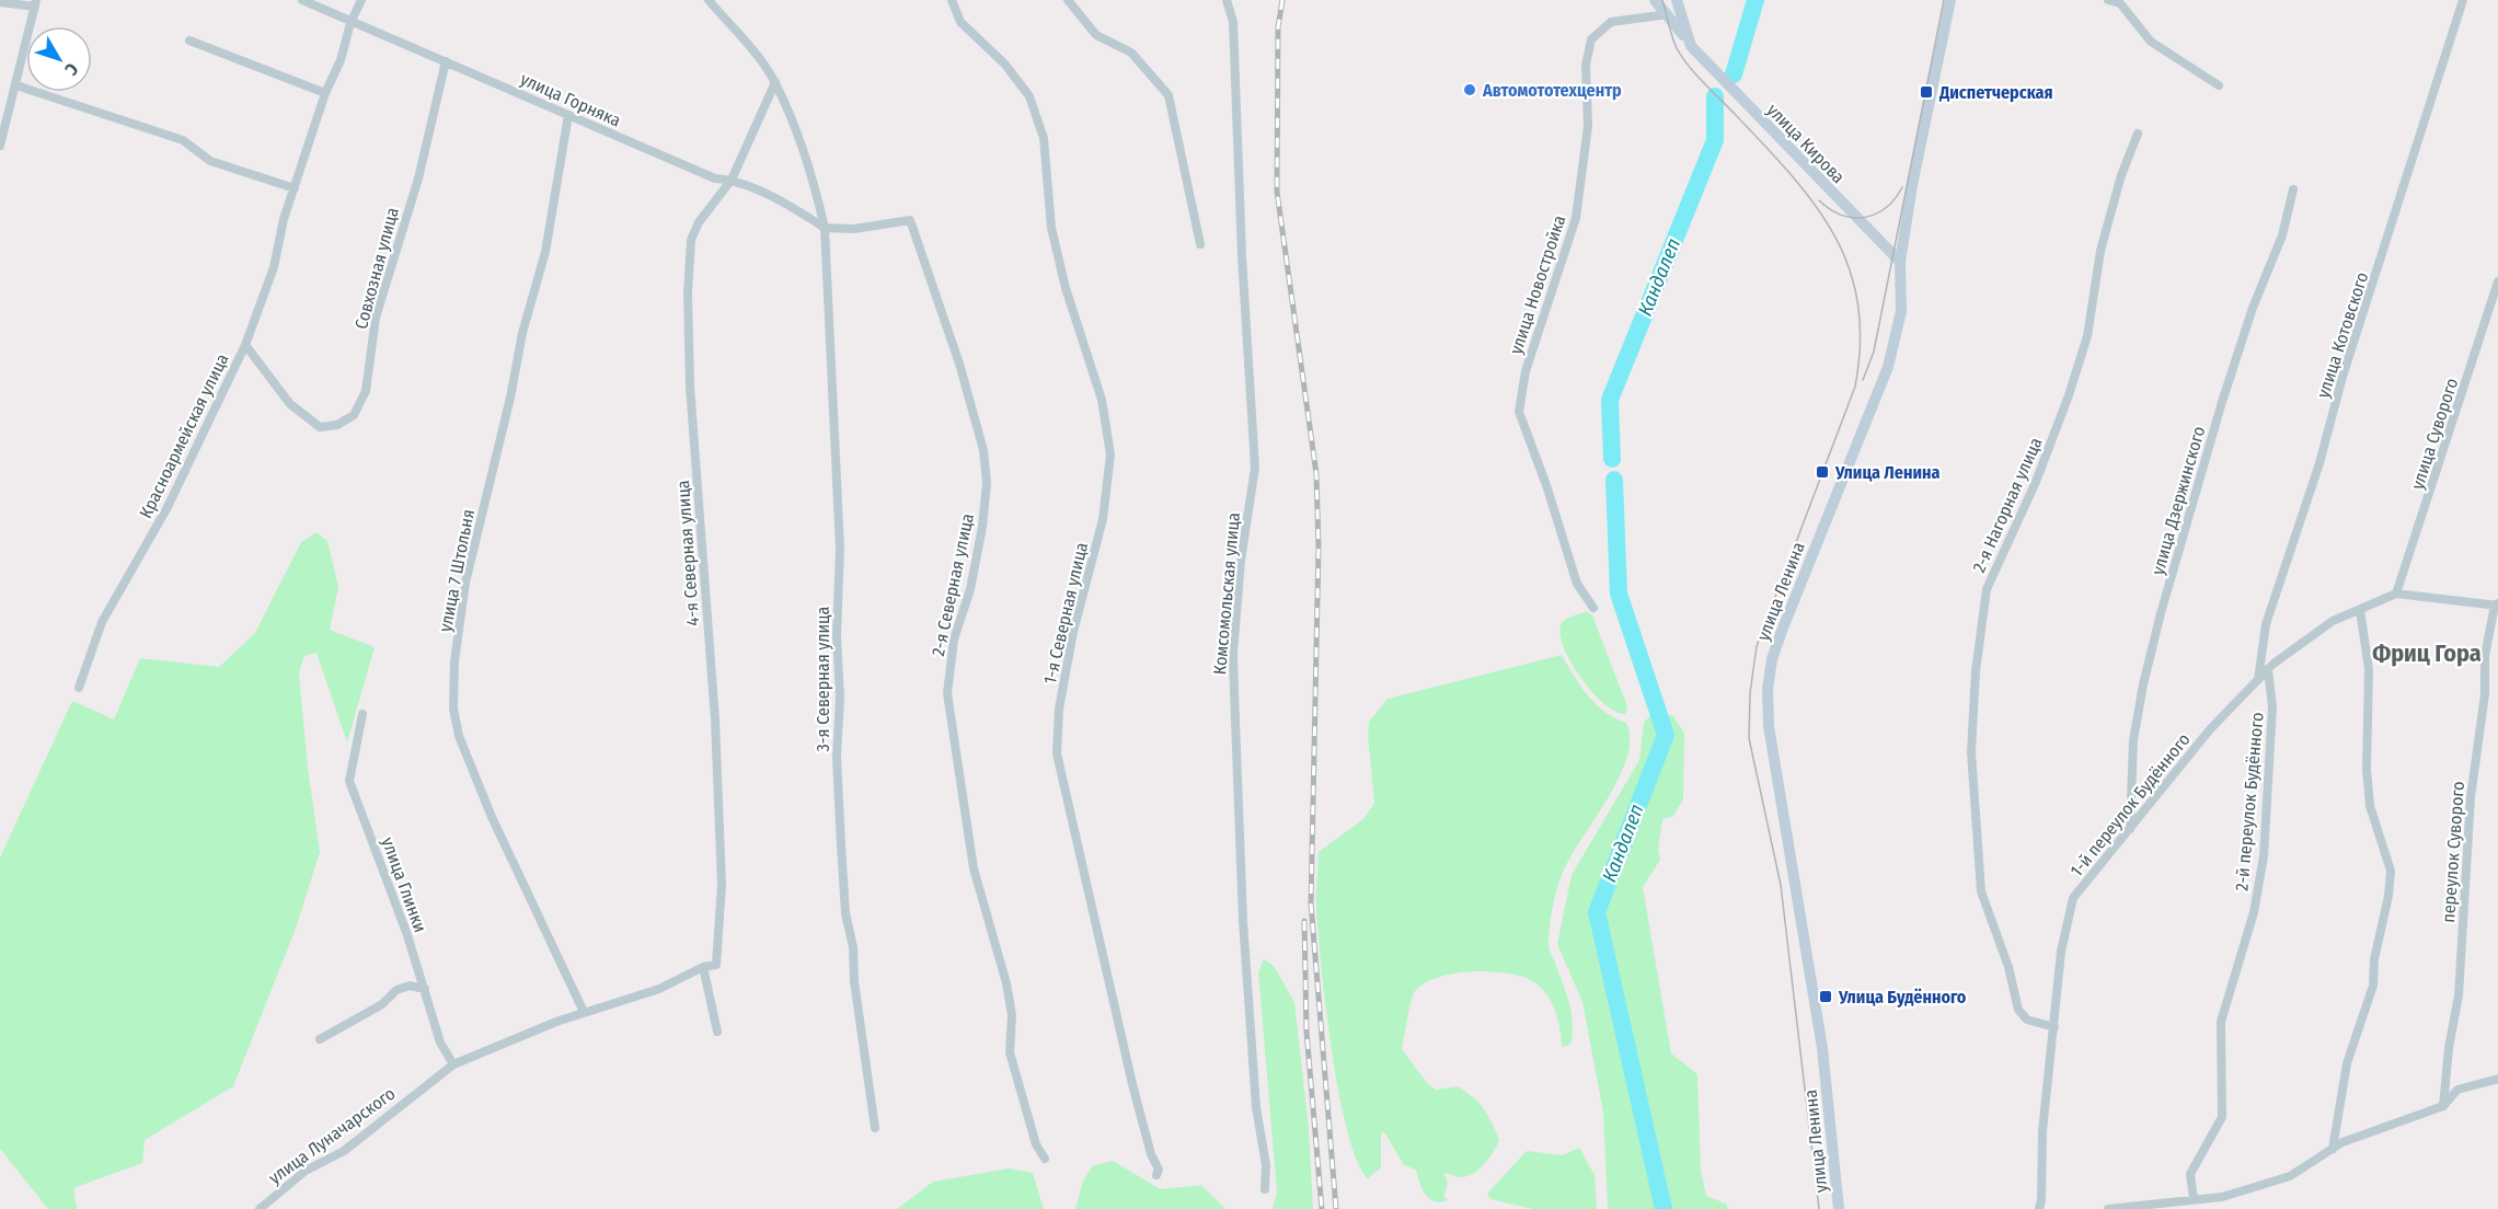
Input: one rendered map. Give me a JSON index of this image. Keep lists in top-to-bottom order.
{
  "streets": {
    "main road": ["улица Кирова", "улица Ленина"],
    "street": [
      "улица Горняка",
      "Совхозная улица",
      "улица Новостройка",
      "улица Котовского",
      "улица Суворого",
      "Красноармейская улица",
      "улица Дзержинского",
      "2-я Нагорная улица",
      "4-я Северная улица",
      "улица 7 Штольня",
      "2-я Северная улица",
      "Комсомольская улица",
      "1-я Северная улица",
      "3-я Северная улица",
      "2-й переулок Будённого",
      "1-й переулок Будённого",
      "переулок Суворого",
      "улица Глинки",
      "улица Луначарского"
    ]
  },
  "crossings": [
    ["улица Горняка", "Совхозная улица"],
    ["улица Горняка", "Красноармейская улица"],
    ["улица Горняка", "4-я Северная улица"],
    ["улица Горняка", "улица 7 Штольня"],
    ["улица Горняка", "2-я Северная улица"],
    ["улица Горняка", "3-я Северная улица"],
    ["улица Кирова", "улица Новостройка"],
    ["улица Кирова", "улица Ленина"],
    ["Совхозная улица", "Красноармейская улица"],
    ["улица Котовского", "1-й переулок Будённого"],
    ["улица Суворого", "1-й переулок Будённого"],
    ["улица Дзержинского", "1-й переулок Будённого"],
    ["2-я Нагорная улица", "1-й переулок Будённого"],
    ["4-я Северная улица", "3-я Северная улица"],
    ["2-я Северная улица", "3-я Северная улица"],
    ["2-й переулок Будённого", "1-й переулок Будённого"],
    ["улица Глинки", "улица Луначарского"]
  ],
  "districts": ["Фриц Гора"],
  "water": ["Кандалеп"],
  "places": {
    "other": ["Автомототехцентр"],
    "transit": ["Диспетчерская", "Улица Ленина", "Улица Будённого"]
  },
  "north": "bottom right"
}
